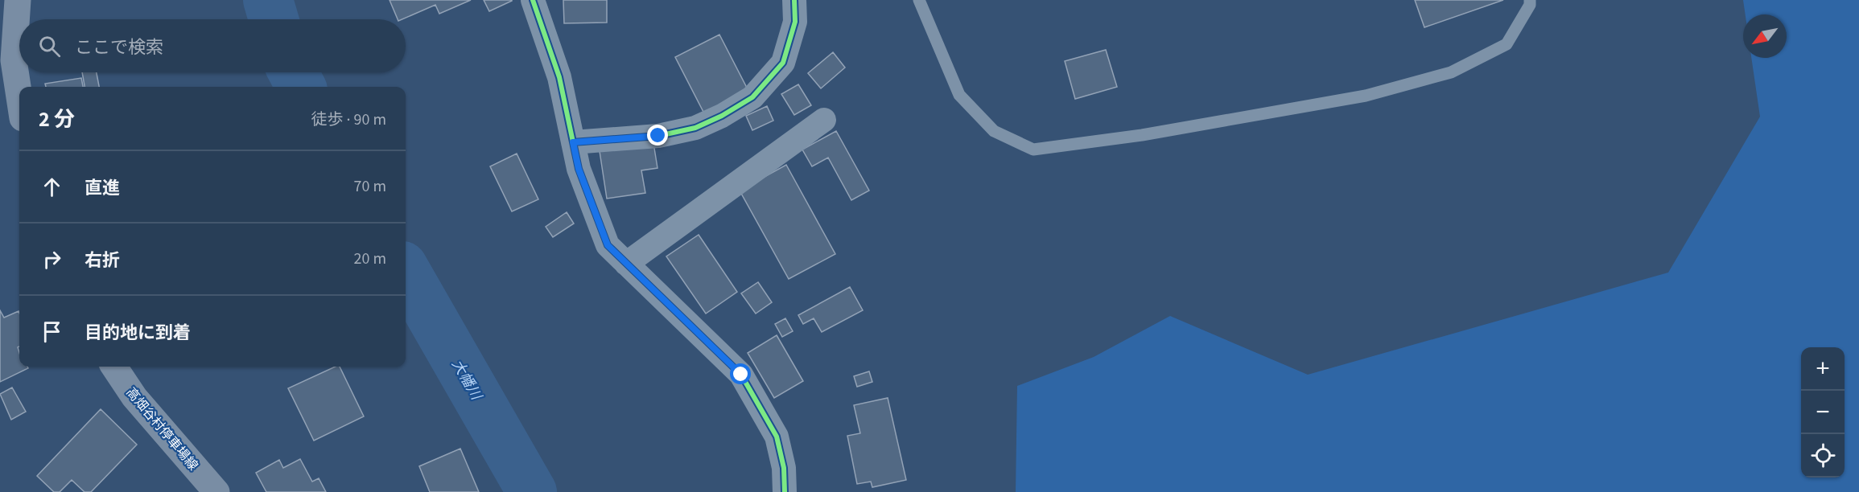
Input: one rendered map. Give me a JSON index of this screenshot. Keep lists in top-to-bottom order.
{
  "streets": {
    "main road": ["高畑谷村停車場線"]
  },
  "water": ["大幡川"],
  "north": "bottom left",
  "page": {
    "search": "ここで検索",
    "heading": ["2 分", "徒歩 · 90 m"],
    "list": [
      ["直進", "70 m"],
      ["右折", "20 m"],
      "目的地に到着"
    ],
    "map_buttons": ["+", "−"]
  }
}
